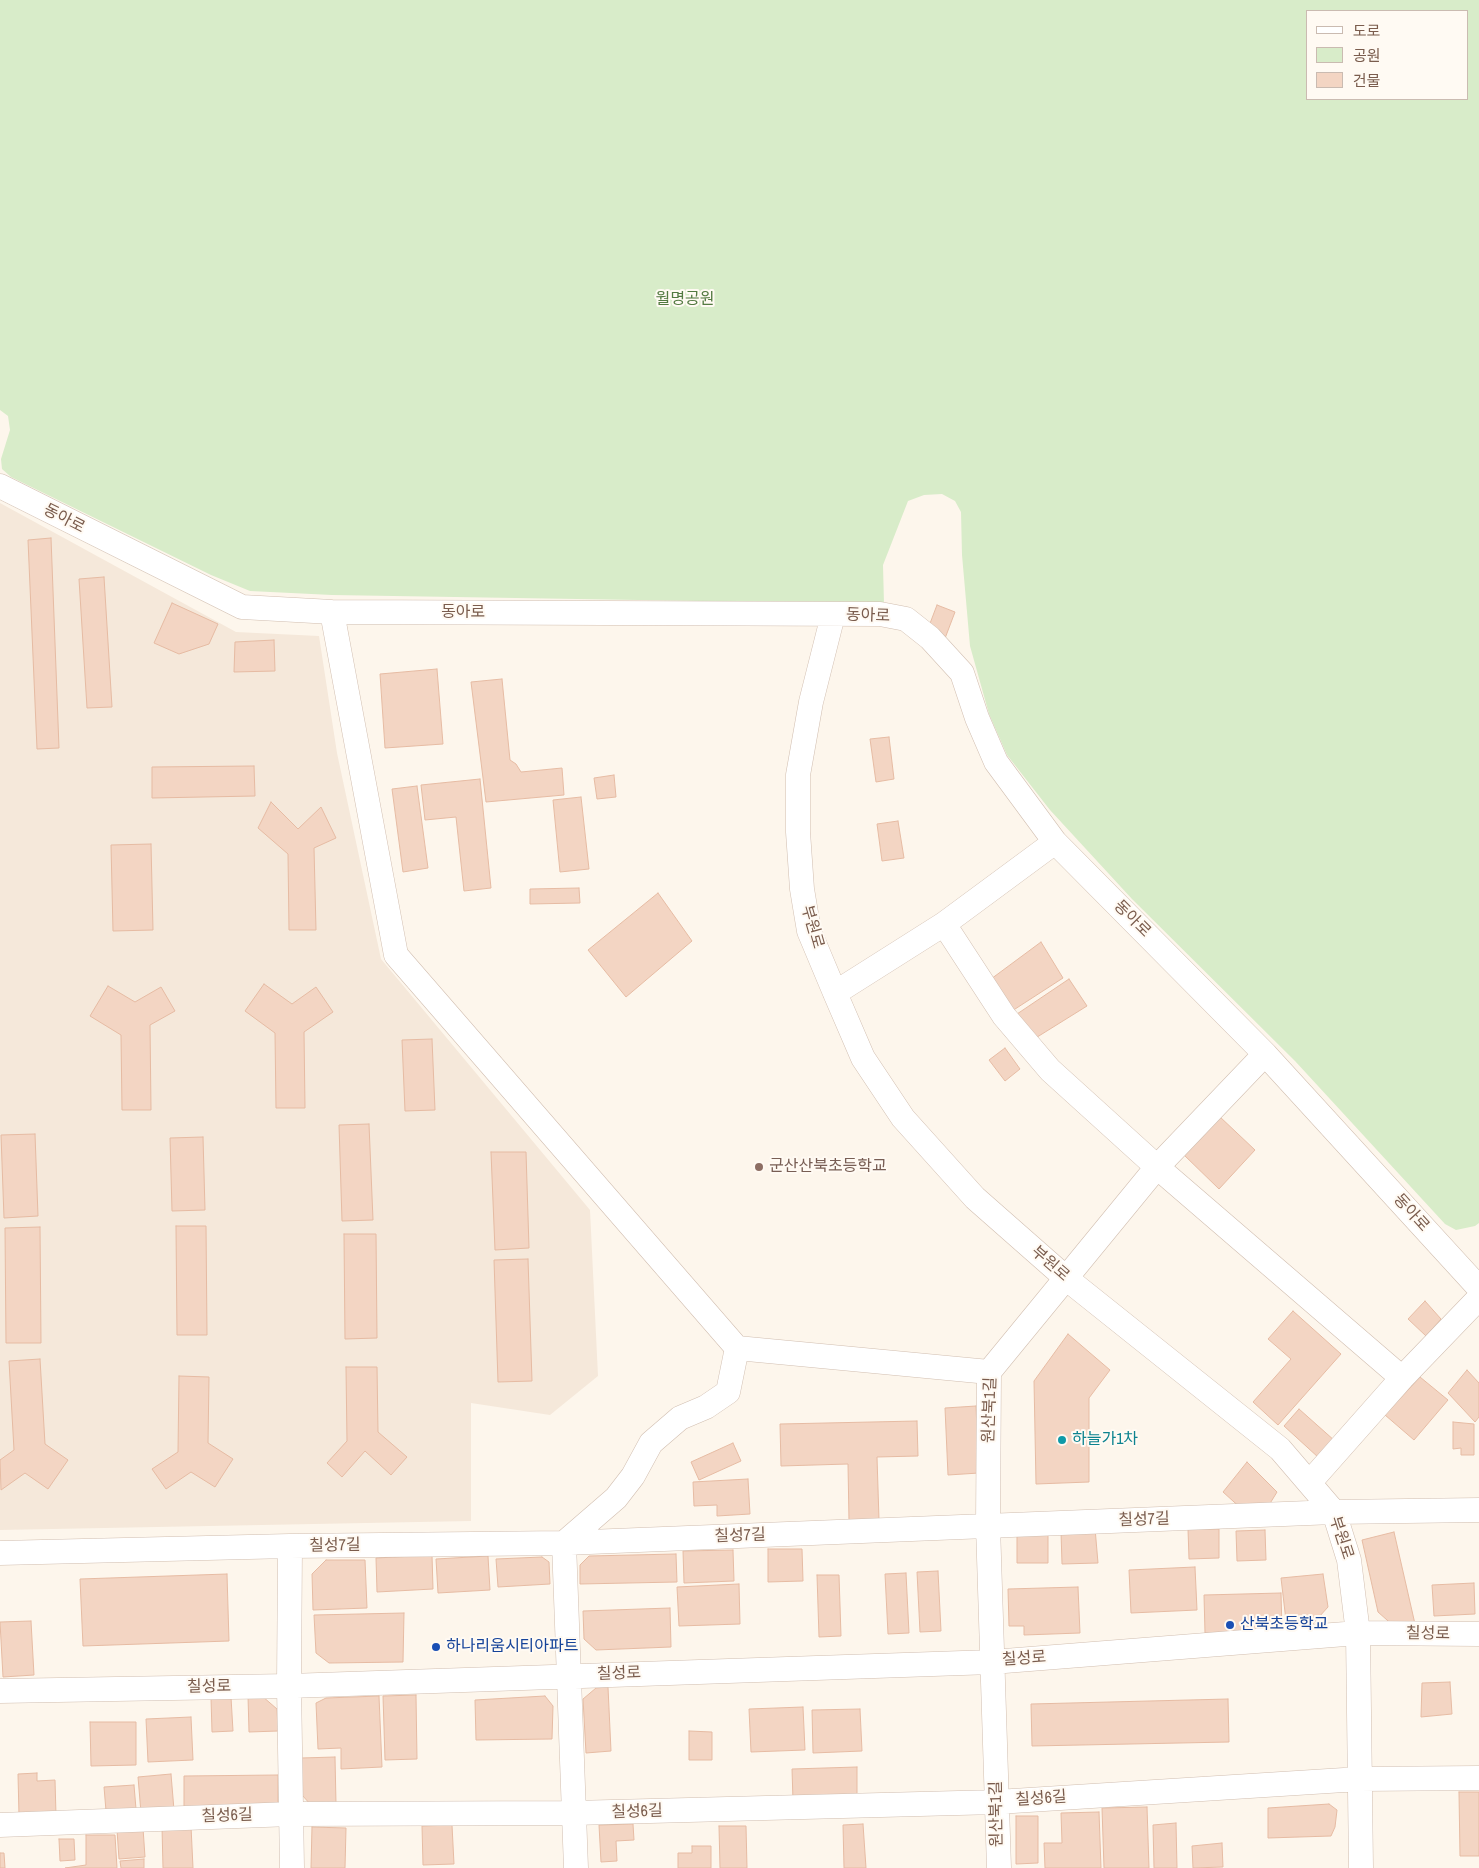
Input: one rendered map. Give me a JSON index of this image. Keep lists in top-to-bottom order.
{
  "streets": {
    "street": [
      "동아로",
      "부원로",
      "원산북1길",
      "칠성7길",
      "칠성로",
      "칠성6길"
    ]
  },
  "crossings": [
    ["동아로", "부원로"],
    ["동아로", "원산북1길"],
    ["부원로", "원산북1길"],
    ["부원로", "칠성7길"],
    ["부원로", "칠성로"],
    ["부원로", "칠성6길"],
    ["원산북1길", "칠성7길"],
    ["원산북1길", "칠성로"],
    ["원산북1길", "칠성6길"]
  ],
  "parks": ["월명공원"],
  "places": [
    "군산산북초등학교",
    "하늘가1차",
    "산북초등학교",
    "하나리움시티아파트"
  ],
  "legend": ["도로", "공원", "건물"]
}
